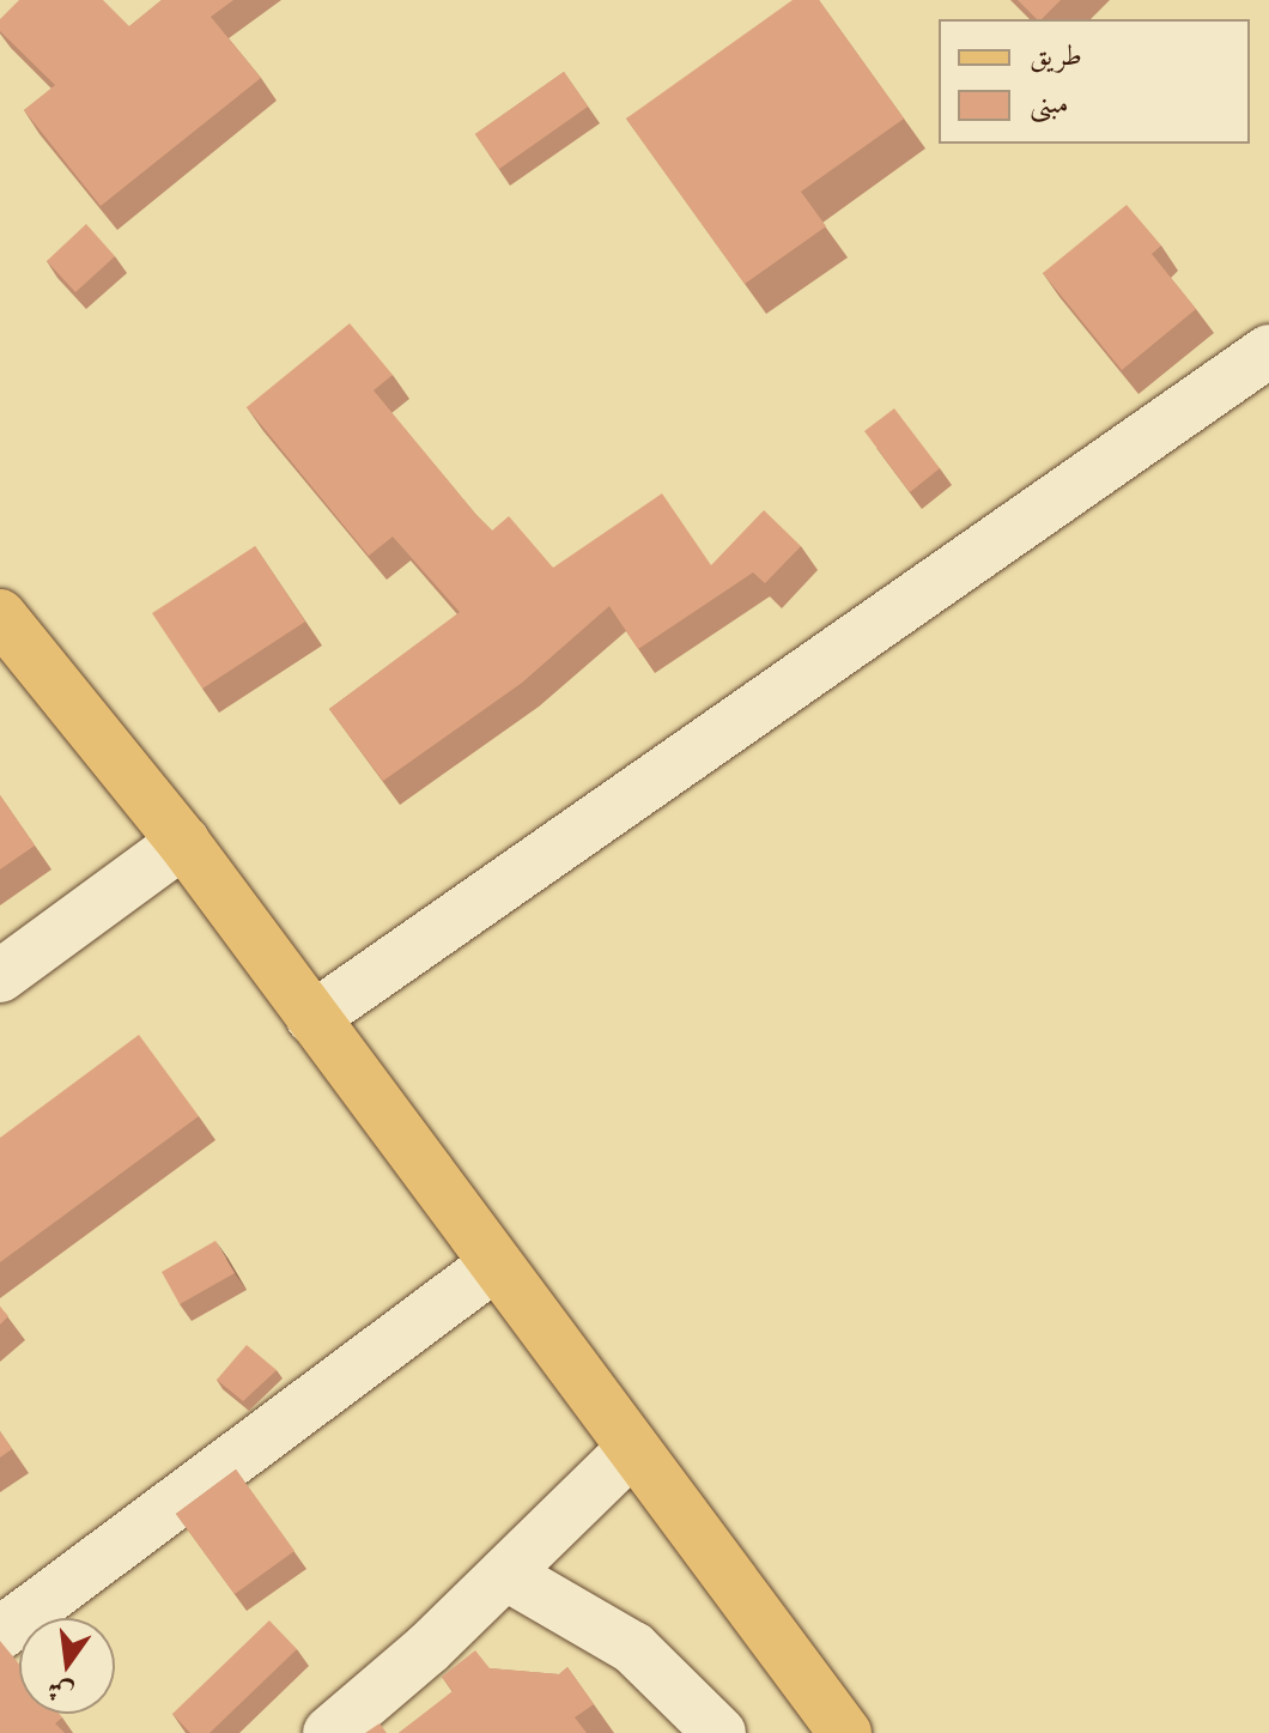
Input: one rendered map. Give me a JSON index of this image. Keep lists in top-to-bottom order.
{
  "legend": ["طريق", "مبنى"],
  "north": "bottom"
}
